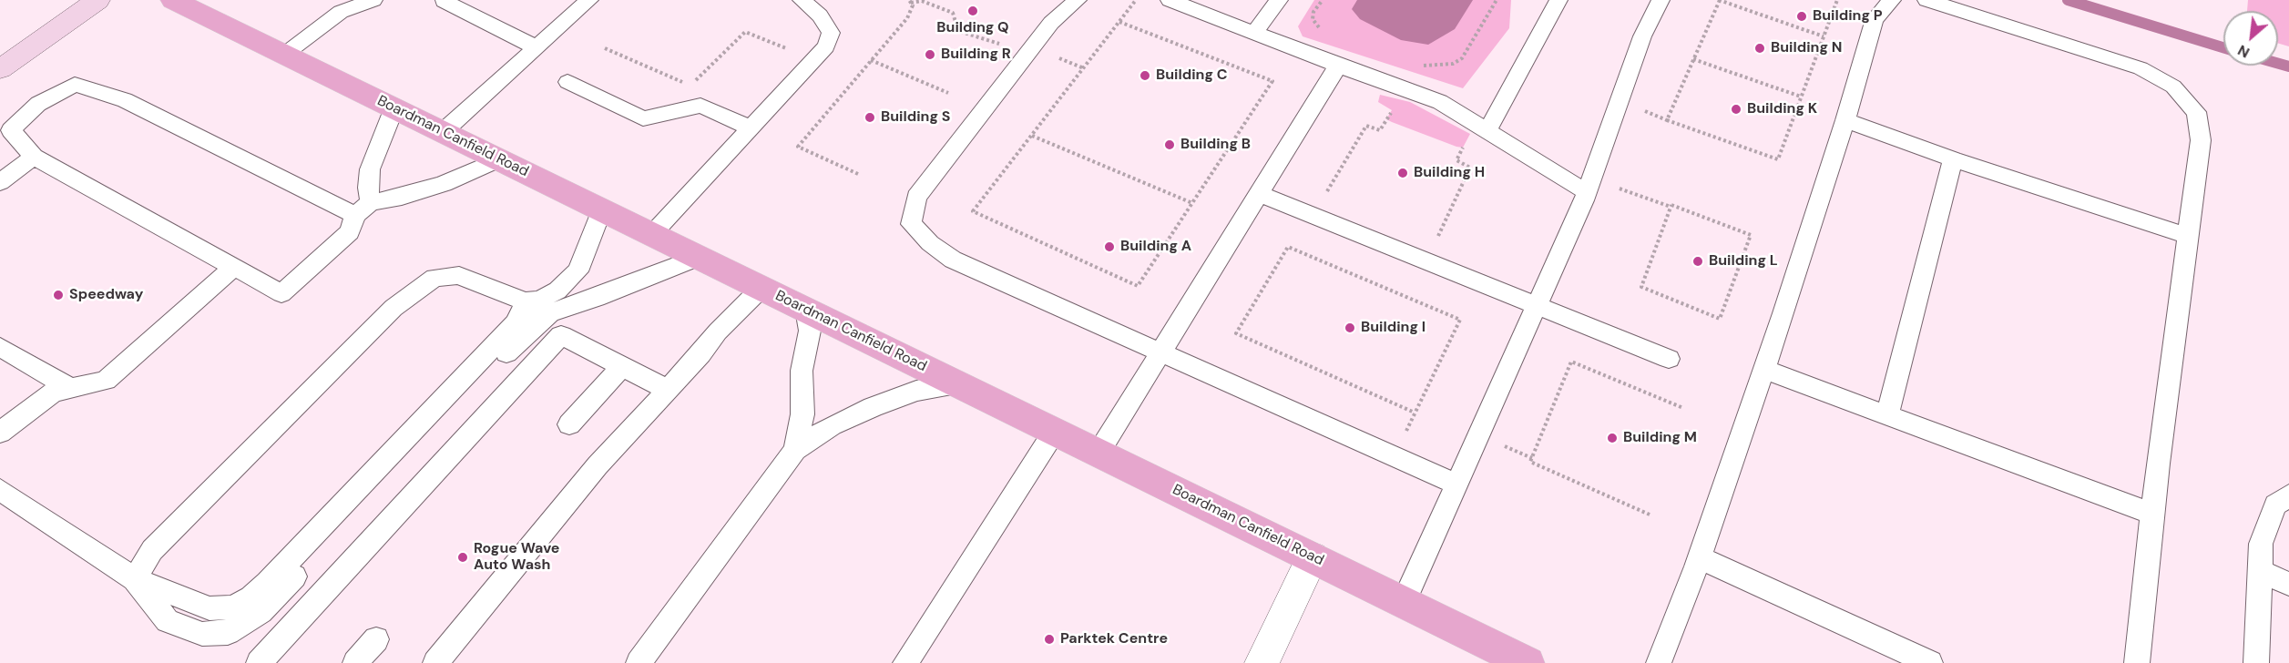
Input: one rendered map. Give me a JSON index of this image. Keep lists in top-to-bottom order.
{
  "streets": {
    "main road": ["Boardman Canfield Road"]
  },
  "places": [
    "Building Q",
    "Building P",
    "Building N",
    "Building R",
    "Building C",
    "Building K",
    "Building S",
    "Building B",
    "Building H",
    "Building A",
    "Building L",
    "Speedway",
    "Building I",
    "Building M",
    "Rogue Wave Auto Wash",
    "Parktek Centre"
  ],
  "north": "bottom left"
}
